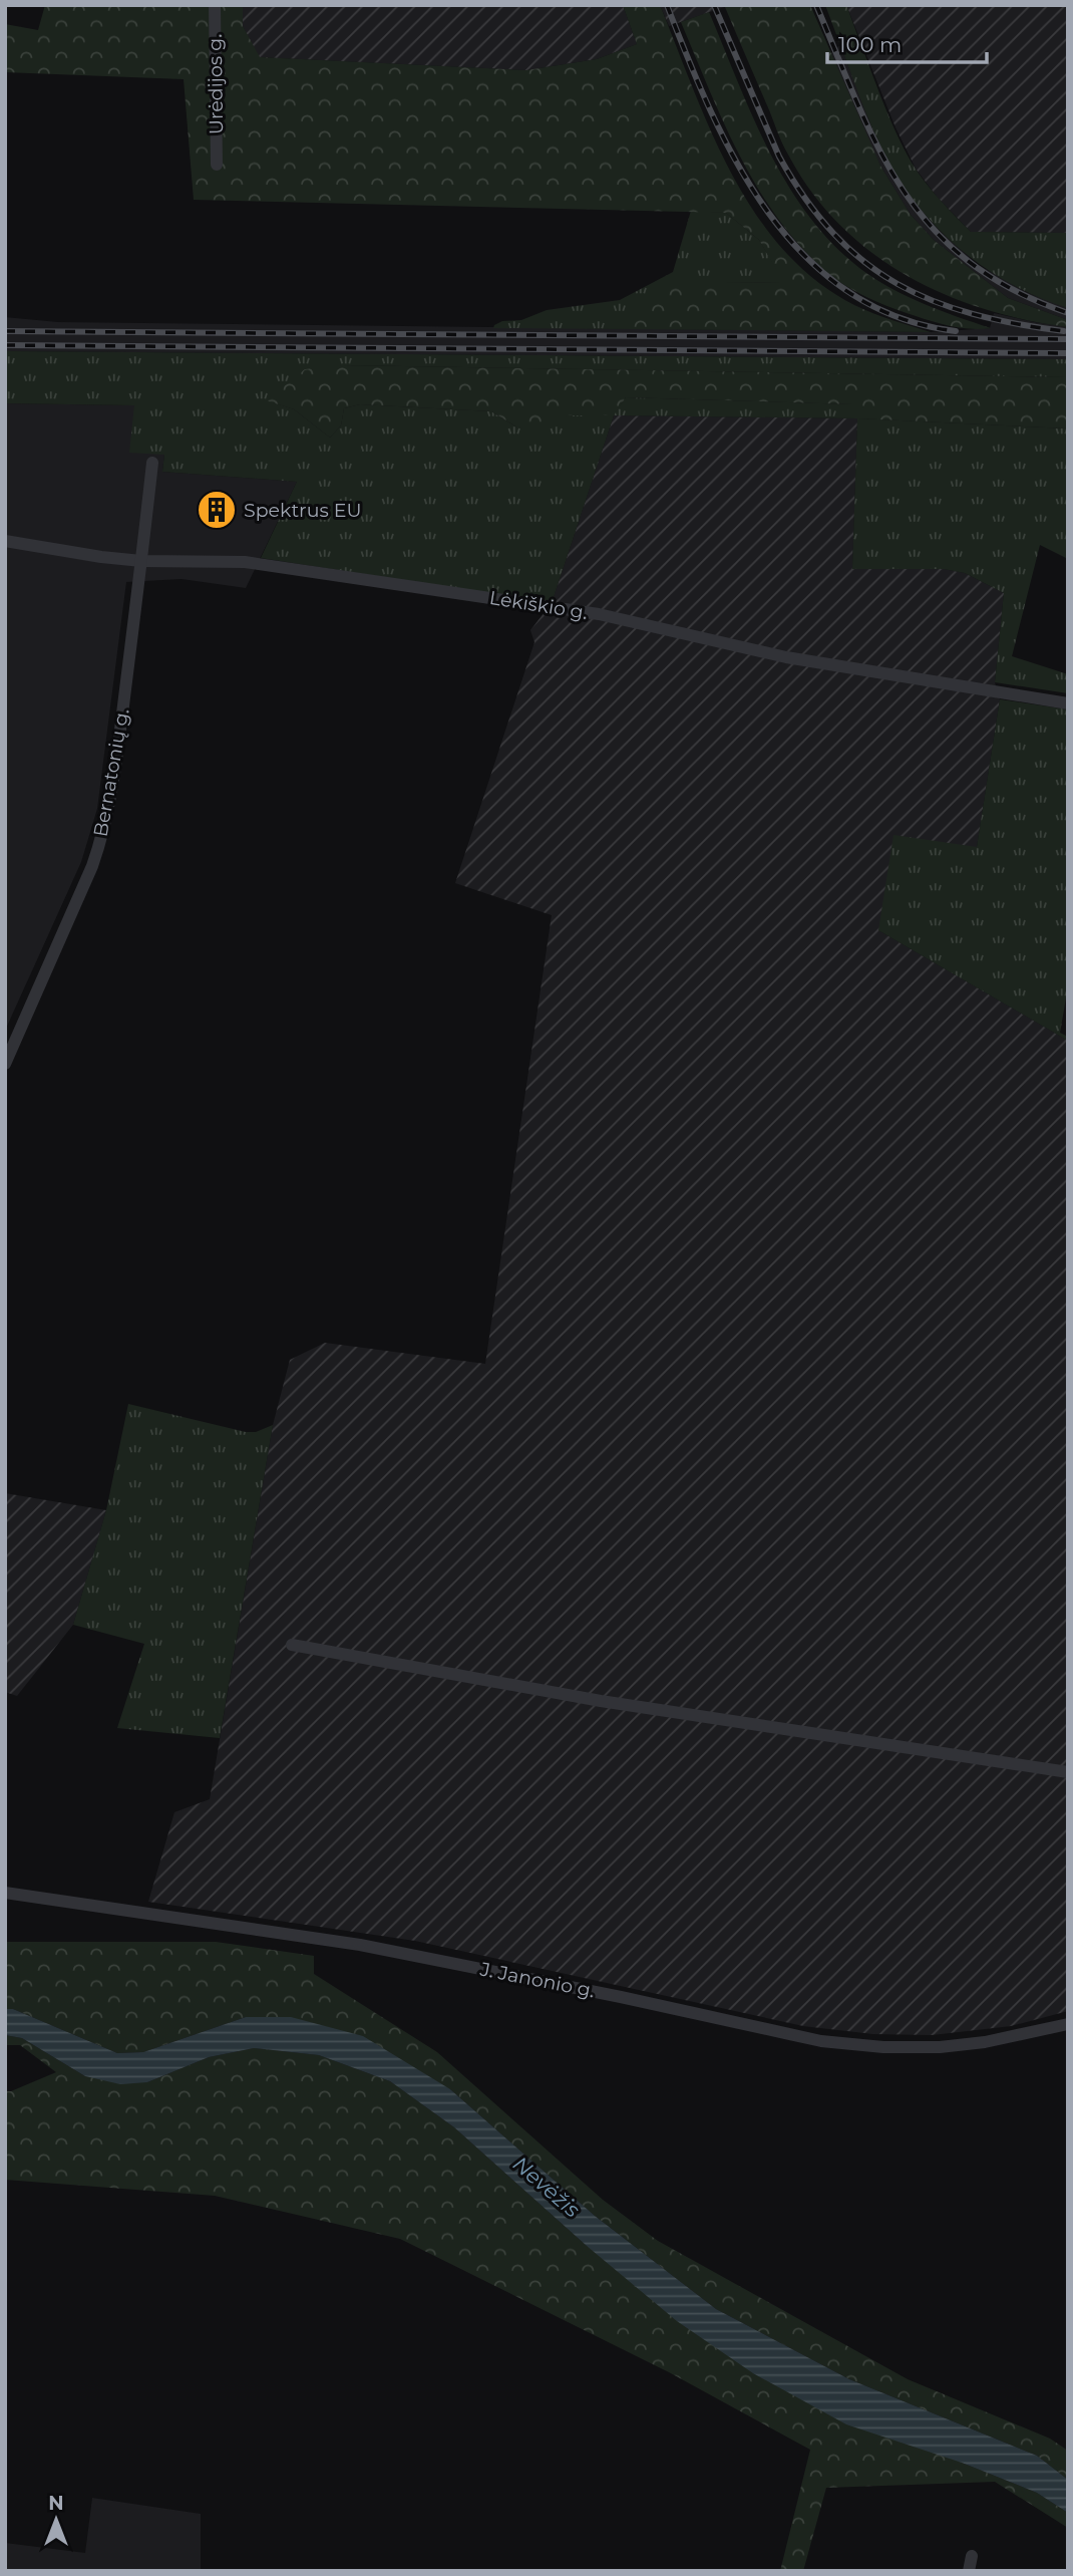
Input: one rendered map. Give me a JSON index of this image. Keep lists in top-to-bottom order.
{
  "streets": {
    "street": [
      "Urėdijos g.",
      "Lėkiškio g.",
      "Bernatonių g.",
      "J. Janonio g."
    ]
  },
  "crossings": [
    ["Lėkiškio g.", "Bernatonių g."]
  ],
  "water": ["Nevėžis"],
  "places": {
    "building": ["Spektrus EU"]
  },
  "scale_bar": "100 m",
  "north": "top"
}
